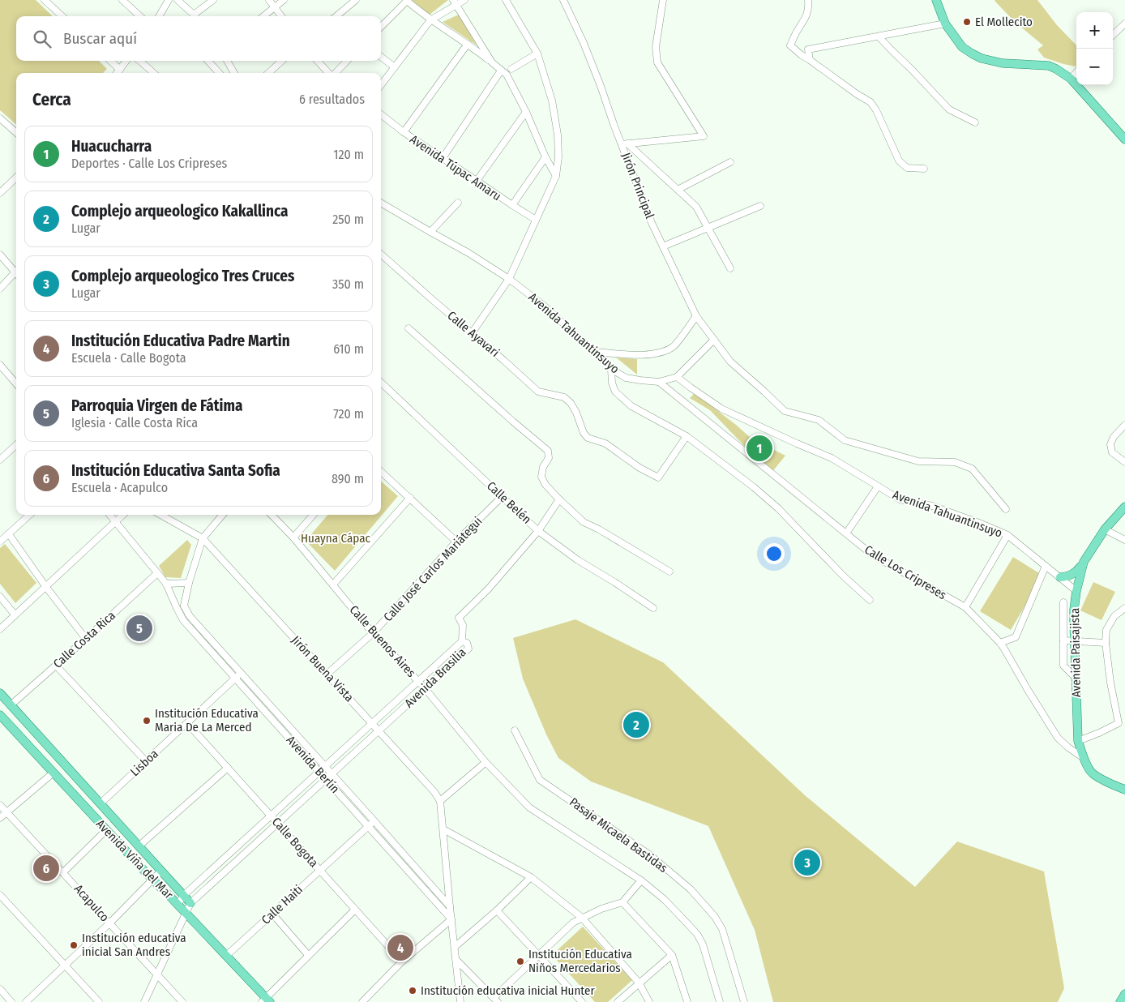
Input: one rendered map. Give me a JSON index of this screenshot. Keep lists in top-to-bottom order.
{
  "streets": {
    "main road": ["Avenida Paisajista", "Avenida Viña del Mar"],
    "street": [
      "Avenida Túpac Amaru",
      "Jirón Principal",
      "Avenida Tahuantinsuyo",
      "Calle Ayavari",
      "Calle Belén",
      "Calle José Carlos Mariátegui",
      "Calle Los Cripreses",
      "Calle Costa Rica",
      "Calle Buenos Aires",
      "Jirón Buena Vista",
      "Avenida Brasilia",
      "Lisboa",
      "Avenida Berlín",
      "Pasaje Micaela Bastidas",
      "Calle Bogota",
      "Acapulco",
      "Calle Haiti"
    ]
  },
  "crossings": [
    ["Avenida Tahuantinsuyo", "Calle Los Cripreses"],
    ["Avenida Tahuantinsuyo", "Avenida Paisajista"],
    ["Calle Belén", "Calle José Carlos Mariátegui"],
    ["Calle José Carlos Mariátegui", "Calle Buenos Aires"],
    ["Calle José Carlos Mariátegui", "Jirón Buena Vista"],
    ["Calle Los Cripreses", "Avenida Paisajista"],
    ["Calle Costa Rica", "Avenida Berlín"],
    ["Calle Costa Rica", "Avenida Viña del Mar"],
    ["Calle Buenos Aires", "Avenida Brasilia"],
    ["Jirón Buena Vista", "Avenida Brasilia"],
    ["Avenida Brasilia", "Avenida Berlín"],
    ["Avenida Brasilia", "Calle Bogota"],
    ["Avenida Brasilia", "Avenida Viña del Mar"],
    ["Avenida Brasilia", "Acapulco"],
    ["Lisboa", "Avenida Berlín"],
    ["Lisboa", "Calle Bogota"],
    ["Lisboa", "Avenida Viña del Mar"],
    ["Avenida Berlín", "Calle Haiti"],
    ["Calle Bogota", "Calle Haiti"],
    ["Avenida Viña del Mar", "Calle Haiti"]
  ],
  "parks": ["Huayna Cápac"],
  "places": [
    "El Mollecito",
    "Institución Educativa Maria De La Merced",
    "Institución educativa inicial San Andres",
    "Institución Educativa Niños Mercedarios",
    "Institución educativa inicial Hunter"
  ],
  "page": {
    "map_buttons": ["+", "−"],
    "search": "Buscar aquí",
    "heading": ["Cerca", "6 resultados"],
    "list": [
      {
        "mark": "1",
        "name": "Huacucharra",
        "note": "Deportes · Calle Los Cripreses",
        "value": "120 m"
      },
      {
        "mark": "2",
        "name": "Complejo arqueologico Kakallinca",
        "note": "Lugar",
        "value": "250 m"
      },
      {
        "mark": "3",
        "name": "Complejo arqueologico Tres Cruces",
        "note": "Lugar",
        "value": "350 m"
      },
      {
        "mark": "4",
        "name": "Institución Educativa Padre Martin",
        "note": "Escuela · Calle Bogota",
        "value": "610 m"
      },
      {
        "mark": "5",
        "name": "Parroquia Virgen de Fátima",
        "note": "Iglesia · Calle Costa Rica",
        "value": "720 m"
      },
      {
        "mark": "6",
        "name": "Institución Educativa Santa Sofia",
        "note": "Escuela · Acapulco",
        "value": "890 m"
      }
    ],
    "pins": [
      "1",
      "5",
      "2",
      "3",
      "6",
      "4"
    ]
  }
}
